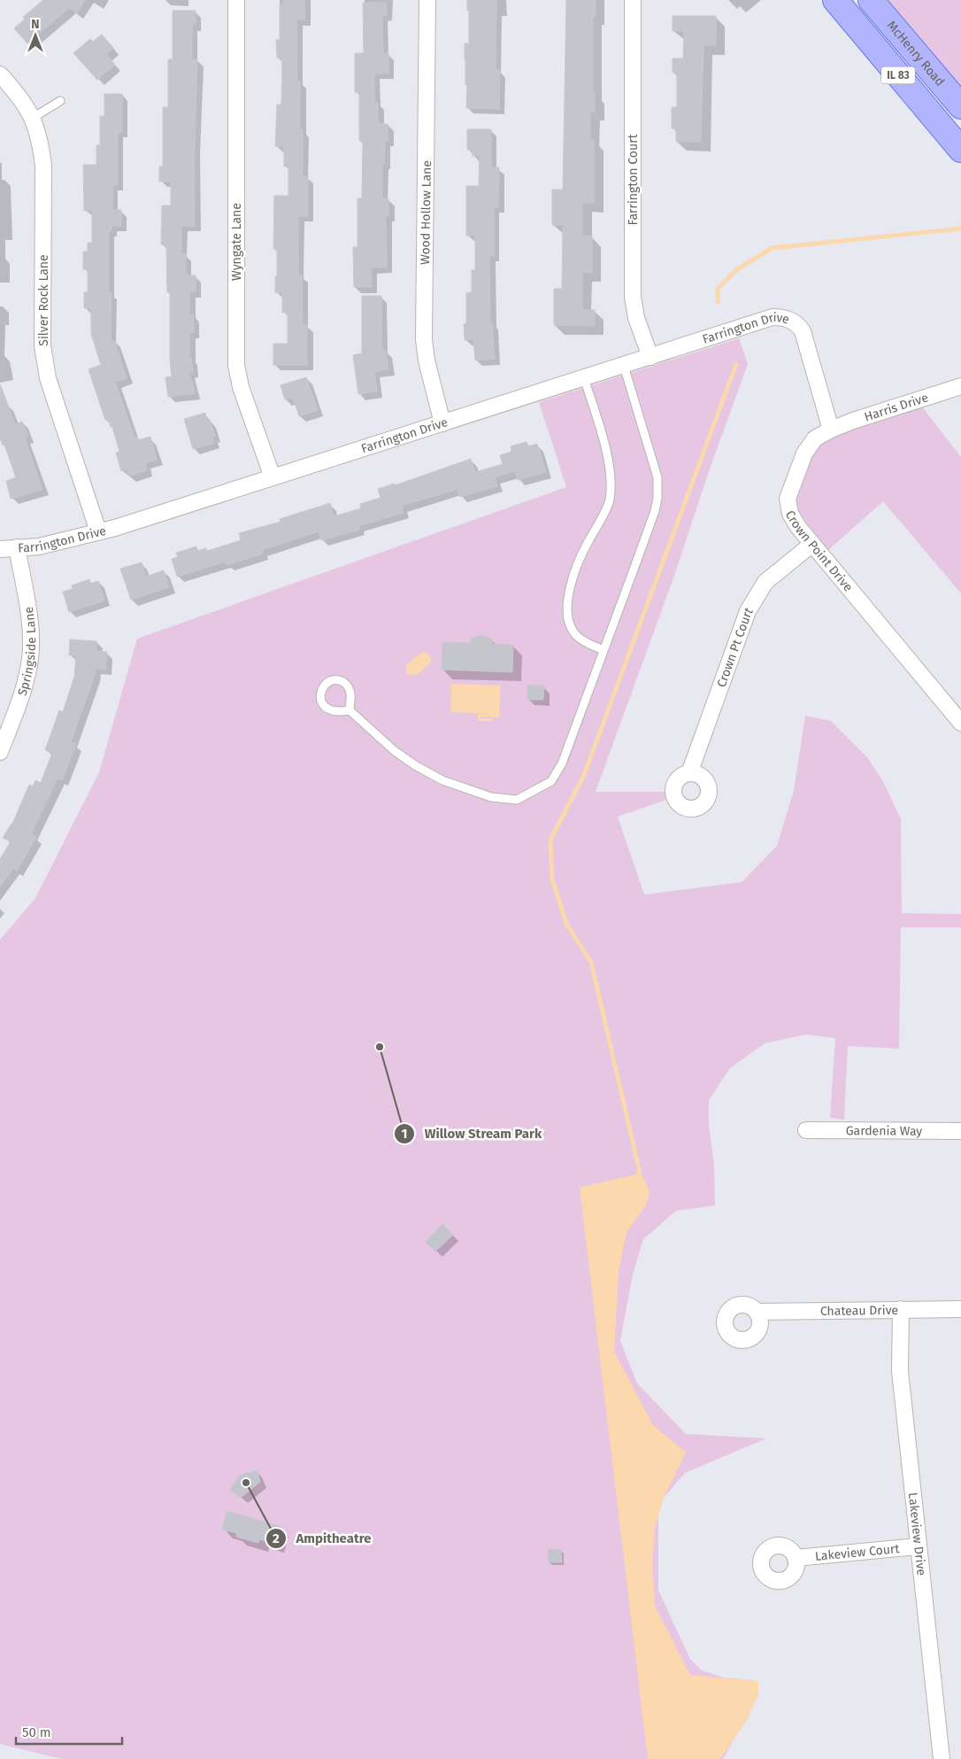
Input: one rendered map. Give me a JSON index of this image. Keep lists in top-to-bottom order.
{
  "streets": {
    "main road": ["McHenry Road", "IL 83"],
    "street": [
      "Farrington Court",
      "Wood Hollow Lane",
      "Wyngate Lane",
      "Silver Rock Lane",
      "Farrington Drive",
      "Harris Drive",
      "Crown Point Drive",
      "Crown Pt Court",
      "Springside Lane",
      "Gardenia Way",
      "Chateau Drive",
      "Lakeview Drive",
      "Lakeview Court"
    ]
  },
  "crossings": [
    ["Farrington Court", "Farrington Drive"],
    ["Wood Hollow Lane", "Farrington Drive"],
    ["Wyngate Lane", "Farrington Drive"],
    ["Silver Rock Lane", "Farrington Drive"],
    ["Farrington Drive", "Harris Drive"],
    ["Farrington Drive", "Crown Point Drive"],
    ["Farrington Drive", "Springside Lane"],
    ["Harris Drive", "Crown Point Drive"],
    ["Crown Point Drive", "Crown Pt Court"],
    ["Chateau Drive", "Lakeview Drive"],
    ["Lakeview Drive", "Lakeview Court"]
  ],
  "places": ["Willow Stream Park", "Ampitheatre"],
  "scale_bar": "50 m",
  "north": "top"
}
